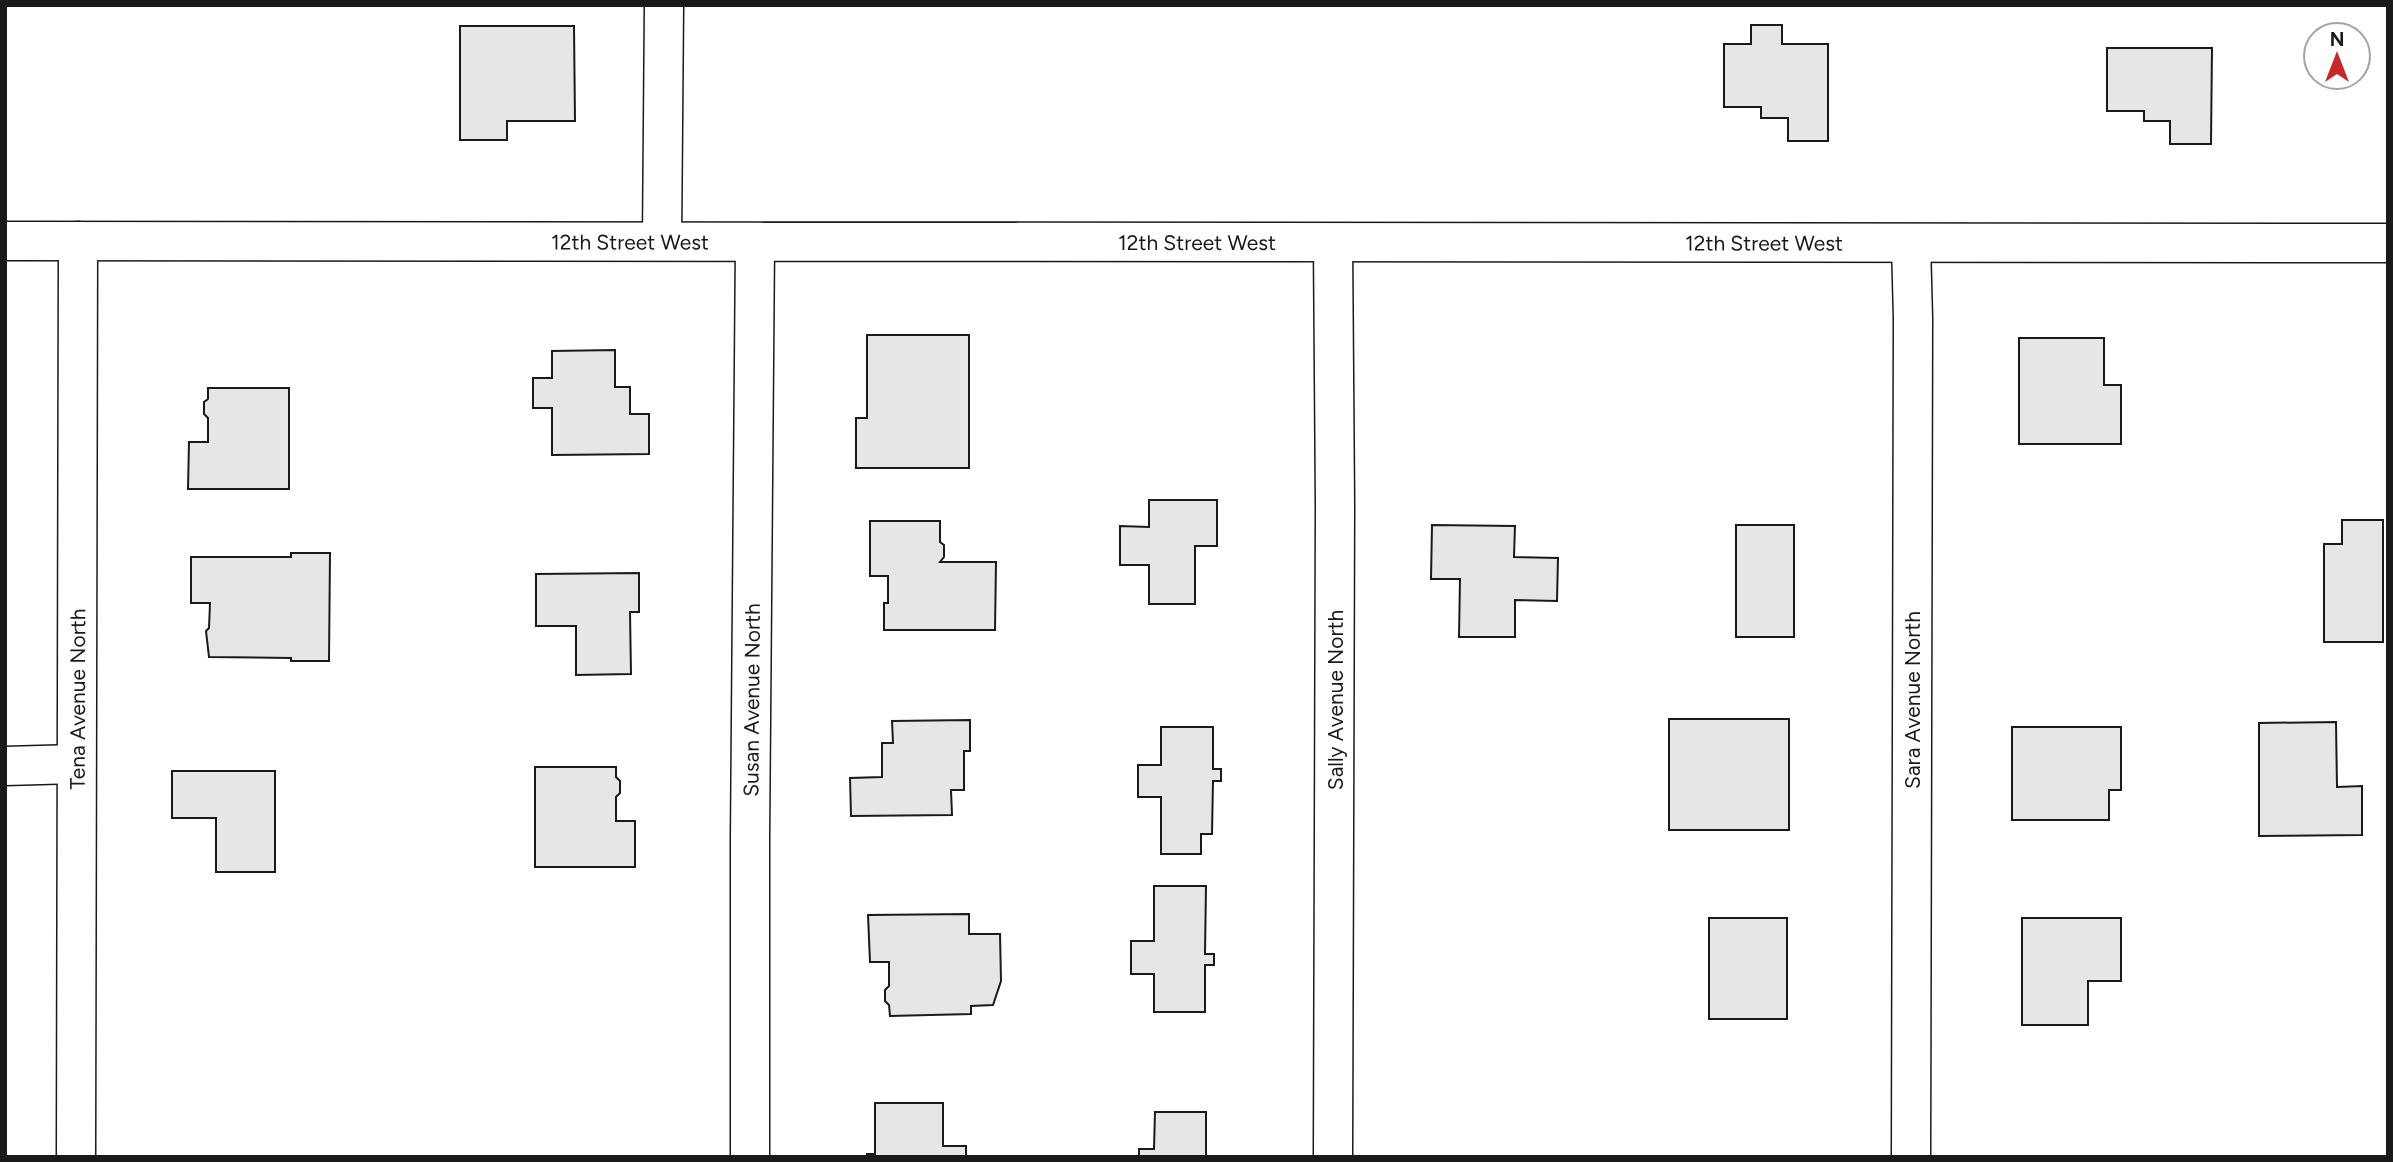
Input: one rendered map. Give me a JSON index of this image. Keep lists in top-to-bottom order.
{
  "streets": {
    "street": [
      "12th Street West",
      "Tena Avenue North",
      "Susan Avenue North",
      "Sally Avenue North",
      "Sara Avenue North"
    ]
  },
  "crossings": [
    ["12th Street West", "Tena Avenue North"],
    ["12th Street West", "Susan Avenue North"],
    ["12th Street West", "Sally Avenue North"],
    ["12th Street West", "Sara Avenue North"]
  ],
  "north": "top"
}
